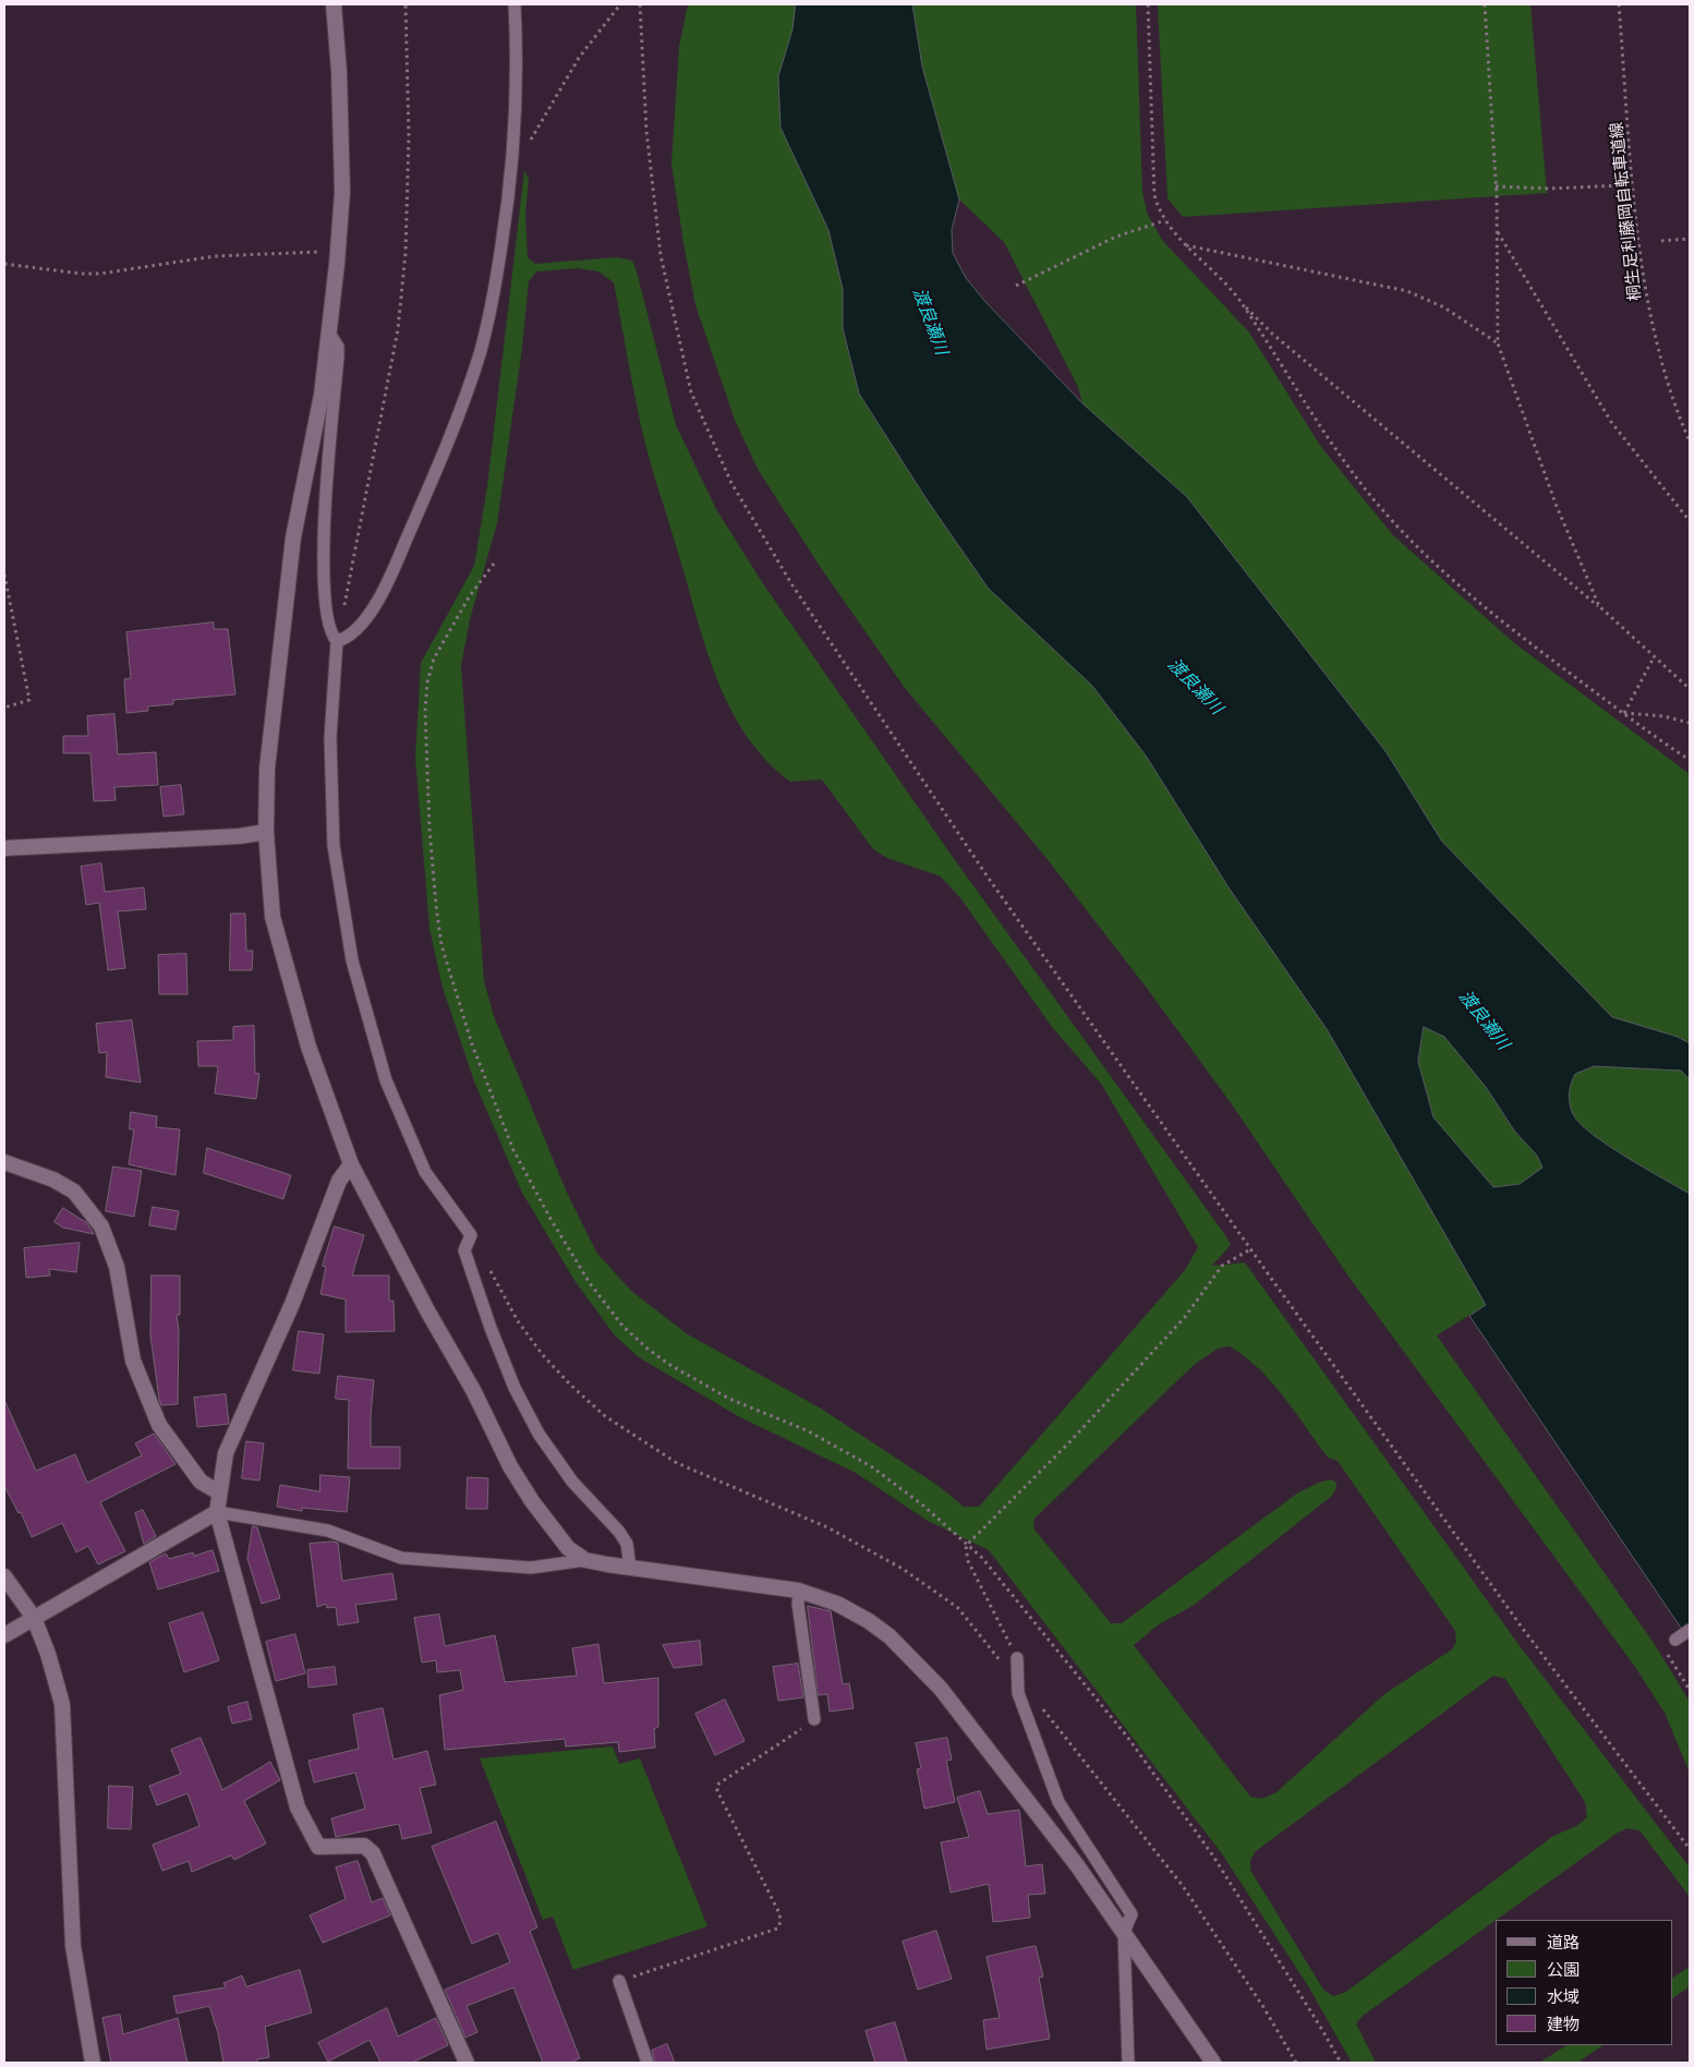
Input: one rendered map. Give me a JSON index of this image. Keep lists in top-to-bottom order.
{
  "streets": {
    "path": ["桐生足利藤岡自転車道線"]
  },
  "water": ["渡良瀬川"],
  "legend": [
    "道路",
    "公園",
    "水域",
    "建物"
  ]
}
